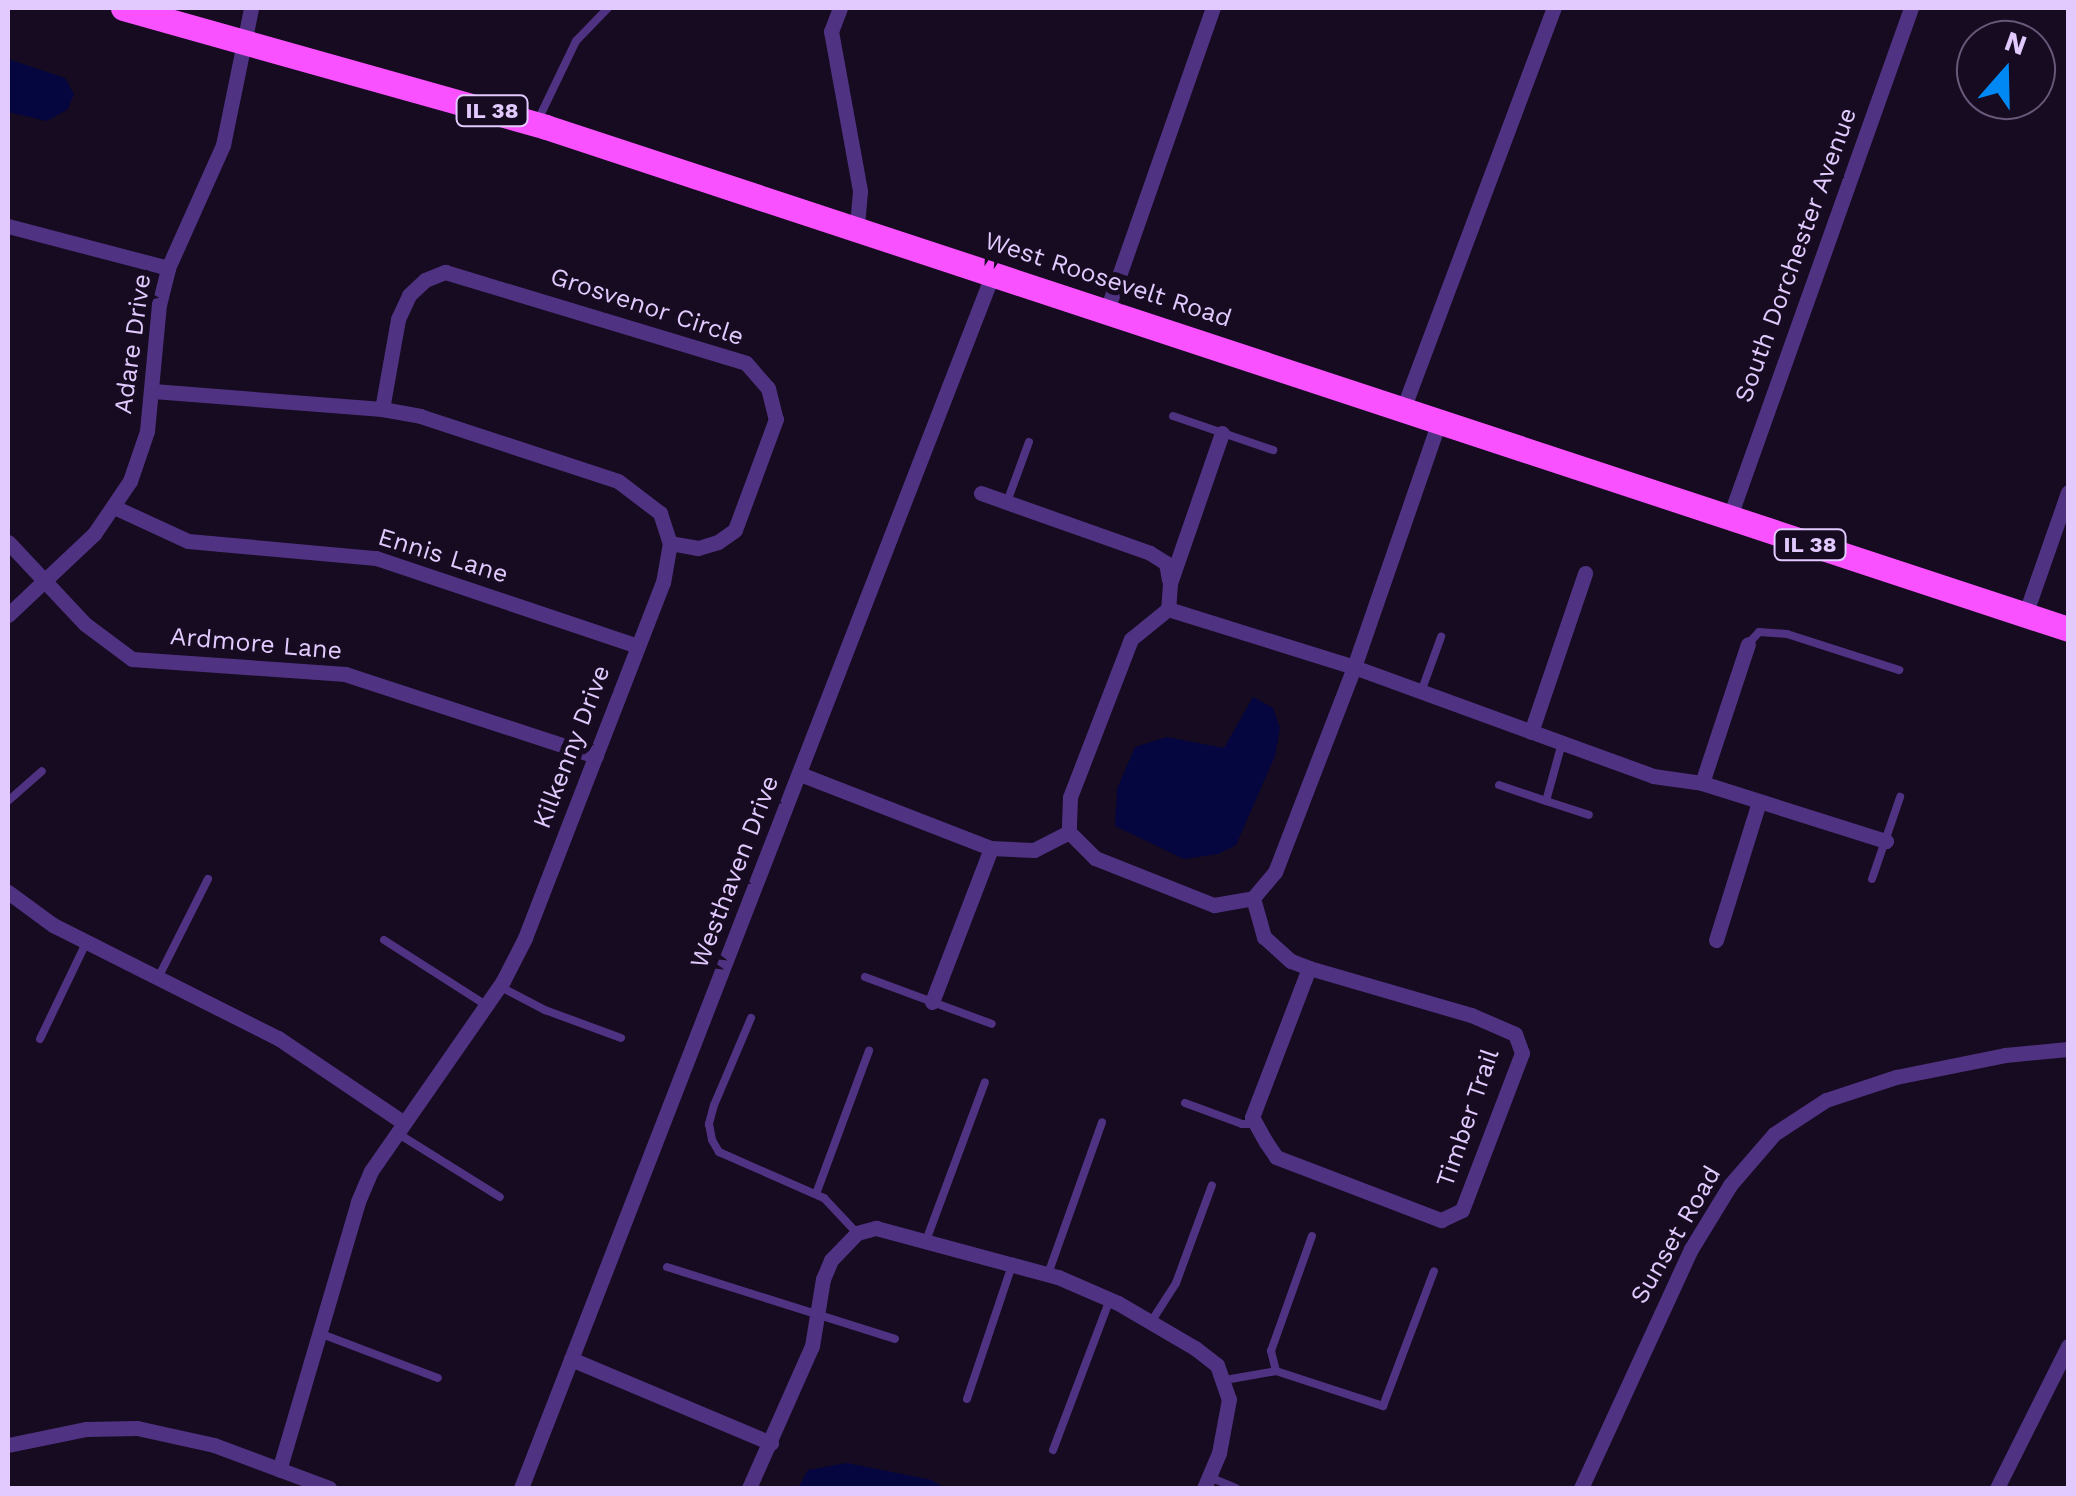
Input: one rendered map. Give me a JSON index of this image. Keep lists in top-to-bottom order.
{
  "streets": {
    "main road": ["IL 38", "West Roosevelt Road"],
    "street": [
      "South Dorchester Avenue",
      "Grosvenor Circle",
      "Adare Drive",
      "Ennis Lane",
      "Ardmore Lane",
      "Kilkenny Drive",
      "Westhaven Drive",
      "Timber Trail",
      "Sunset Road"
    ]
  },
  "crossings": [
    ["South Dorchester Avenue", "West Roosevelt Road"],
    ["West Roosevelt Road", "Adare Drive"],
    ["West Roosevelt Road", "Westhaven Drive"],
    ["Grosvenor Circle", "Kilkenny Drive"],
    ["Adare Drive", "Ennis Lane"],
    ["Adare Drive", "Ardmore Lane"],
    ["Ennis Lane", "Kilkenny Drive"],
    ["Ardmore Lane", "Kilkenny Drive"]
  ],
  "north": "top"
}
